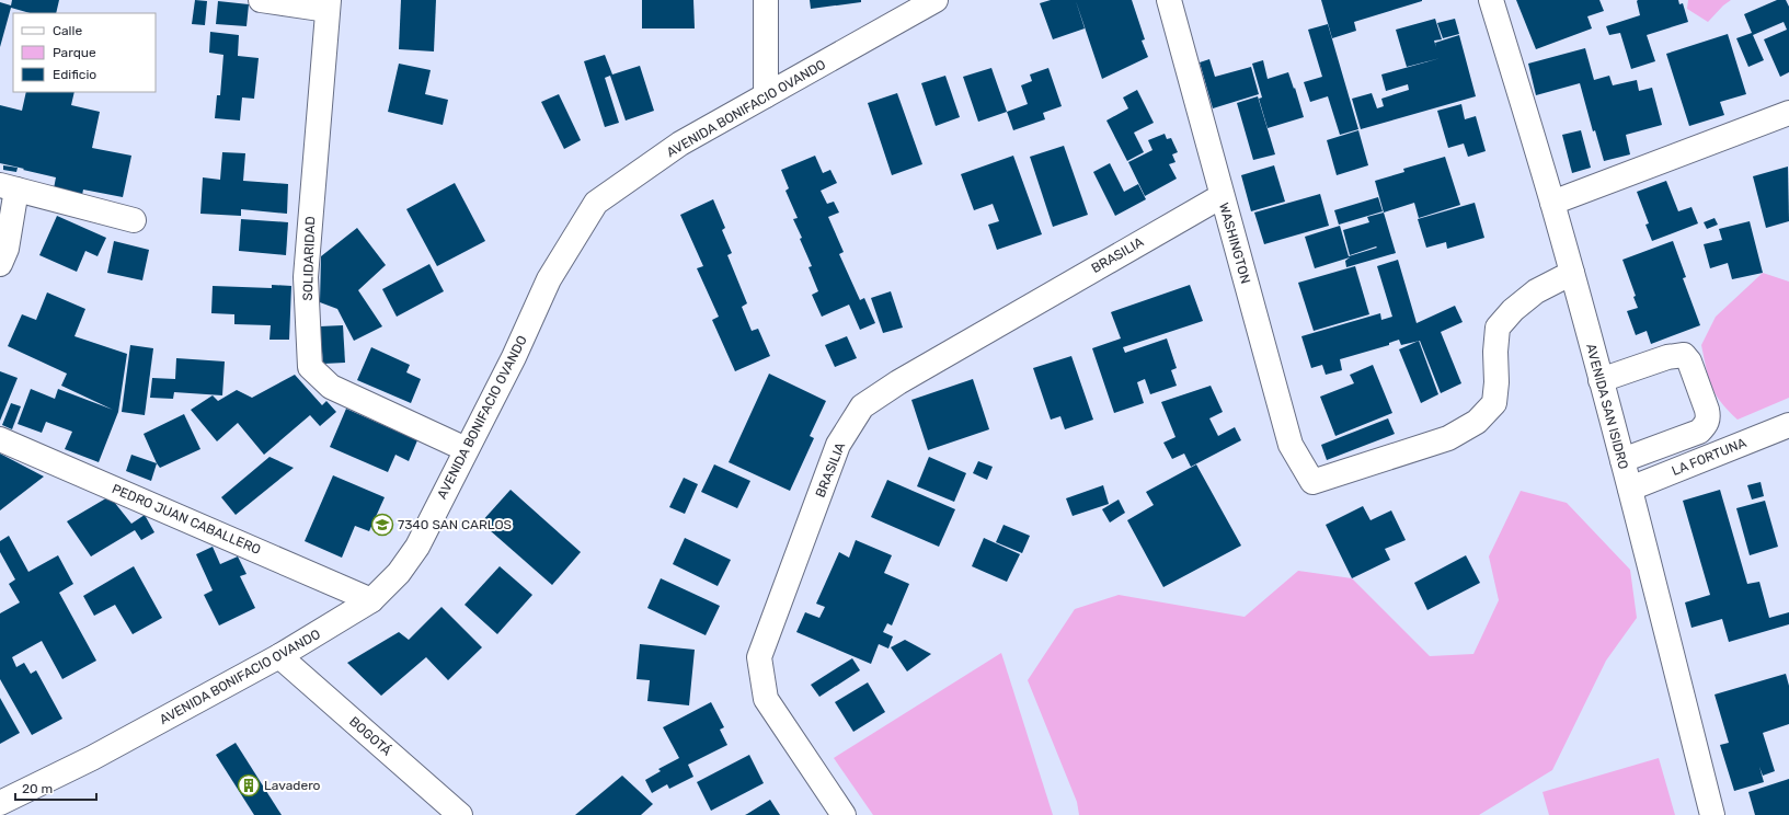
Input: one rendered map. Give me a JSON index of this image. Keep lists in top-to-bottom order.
{
  "streets": {
    "street": [
      "AVENIDA BONIFACIO OVANDO",
      "WASHINGTON",
      "BRASILIA",
      "SOLIDARIDAD",
      "AVENIDA SAN ISIDRO",
      "LA FORTUNA",
      "PEDRO JUAN CABALLERO",
      "BOGOTÁ"
    ]
  },
  "crossings": [
    ["AVENIDA BONIFACIO OVANDO", "SOLIDARIDAD"],
    ["AVENIDA BONIFACIO OVANDO", "PEDRO JUAN CABALLERO"],
    ["AVENIDA BONIFACIO OVANDO", "BOGOTÁ"],
    ["WASHINGTON", "BRASILIA"],
    ["WASHINGTON", "AVENIDA SAN ISIDRO"],
    ["AVENIDA SAN ISIDRO", "LA FORTUNA"]
  ],
  "places": {
    "school or university": ["7340 SAN CARLOS"],
    "building": ["Lavadero"]
  },
  "legend": ["Calle", "Parque", "Edificio"],
  "scale_bar": "20 m"
}
